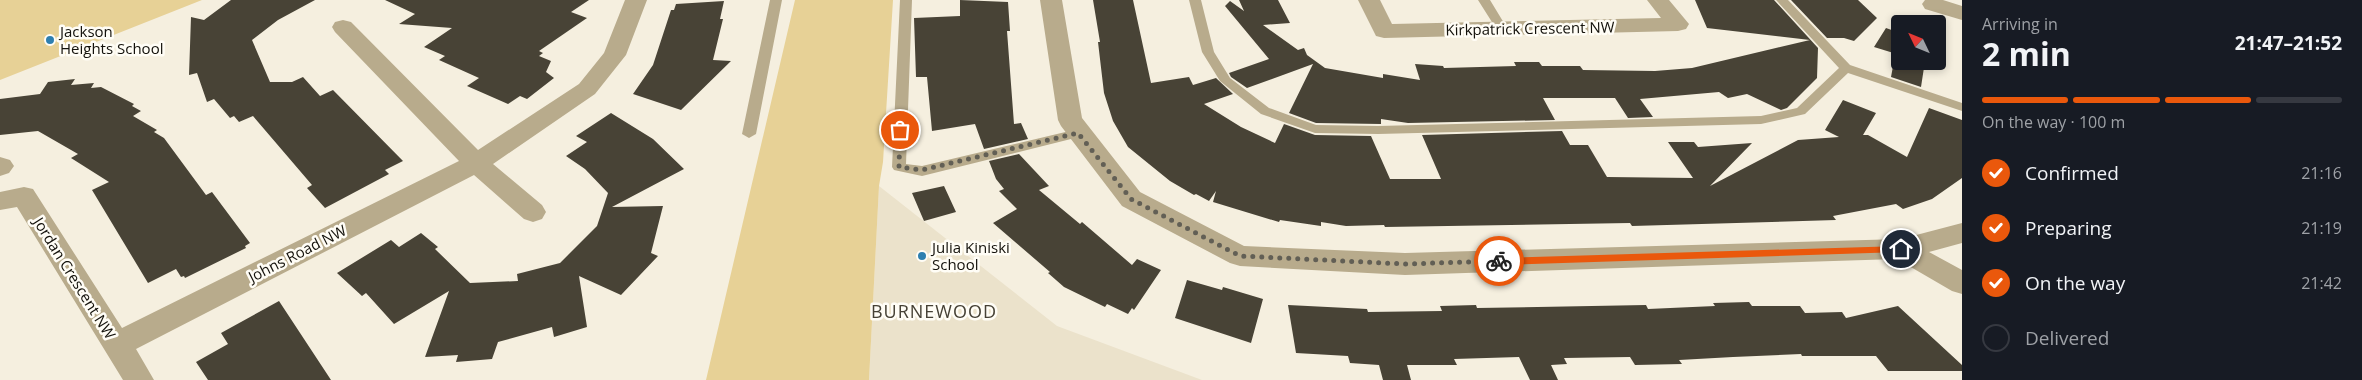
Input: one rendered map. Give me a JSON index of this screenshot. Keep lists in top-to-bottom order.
{
  "streets": {
    "street": ["Kirkpatrick Crescent NW", "Johns Road NW", "Jordan Crescent NW"]
  },
  "crossings": [
    ["Johns Road NW", "Jordan Crescent NW"]
  ],
  "districts": ["BURNEWOOD"],
  "places": ["Jackson Heights School", "Julia Kiniski School"],
  "north": "top left",
  "page": {
    "heading": ["2 min", "Arriving in", "21:47–21:52"],
    "bar": "On the way · 100 m",
    "list": [
      ["Confirmed", "21:16"],
      ["Preparing", "21:19"],
      ["On the way", "21:42"],
      "Delivered"
    ]
  }
}
